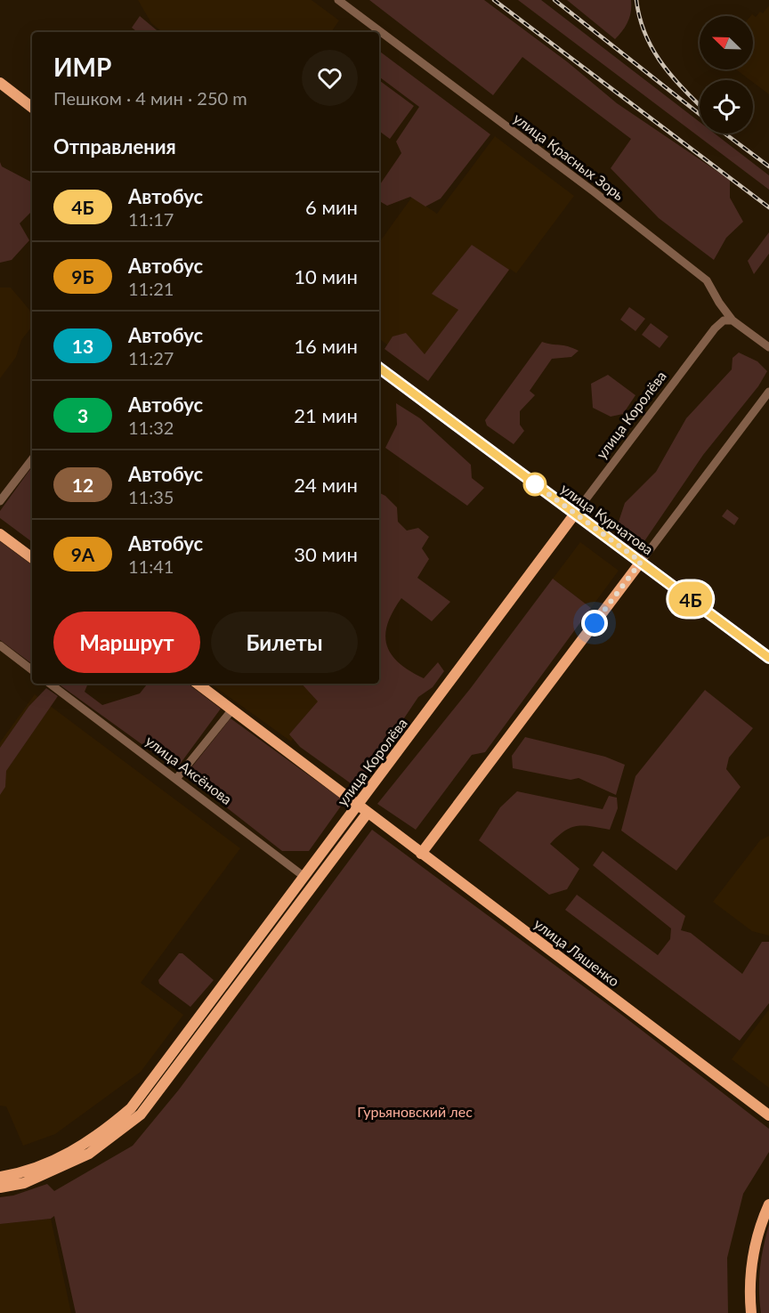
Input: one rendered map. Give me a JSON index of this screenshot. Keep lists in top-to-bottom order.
{
  "streets": {
    "main road": ["улица Королёва", "улица Курчатова", "улица Ляшенко"],
    "street": ["улица Красных Зорь", "улица Аксёнова"]
  },
  "crossings": [
    ["улица Красных Зорь", "улица Королёва"],
    ["улица Королёва", "улица Курчатова"],
    ["улица Королёва", "улица Аксёнова"],
    ["улица Королёва", "улица Ляшенко"]
  ],
  "parks": ["Гурьяновский лес"],
  "lines": ["bus line 4Б"],
  "north": "top left",
  "page": {
    "on_map": "4Б",
    "heading": [
      ["ИМР", "Пешком · 4 мин · 250 m"],
      "Отправления"
    ],
    "list": [
      {
        "mark": "4Б",
        "name": "Автобус",
        "note": "11:17",
        "value": "6 мин"
      },
      {
        "mark": "9Б",
        "name": "Автобус",
        "note": "11:21",
        "value": "10 мин"
      },
      {
        "mark": "13",
        "name": "Автобус",
        "note": "11:27",
        "value": "16 мин"
      },
      {
        "mark": "3",
        "name": "Автобус",
        "note": "11:32",
        "value": "21 мин"
      },
      {
        "mark": "12",
        "name": "Автобус",
        "note": "11:35",
        "value": "24 мин"
      },
      {
        "mark": "9А",
        "name": "Автобус",
        "note": "11:41",
        "value": "30 мин"
      }
    ],
    "buttons": ["Маршрут", "Билеты"]
  }
}
